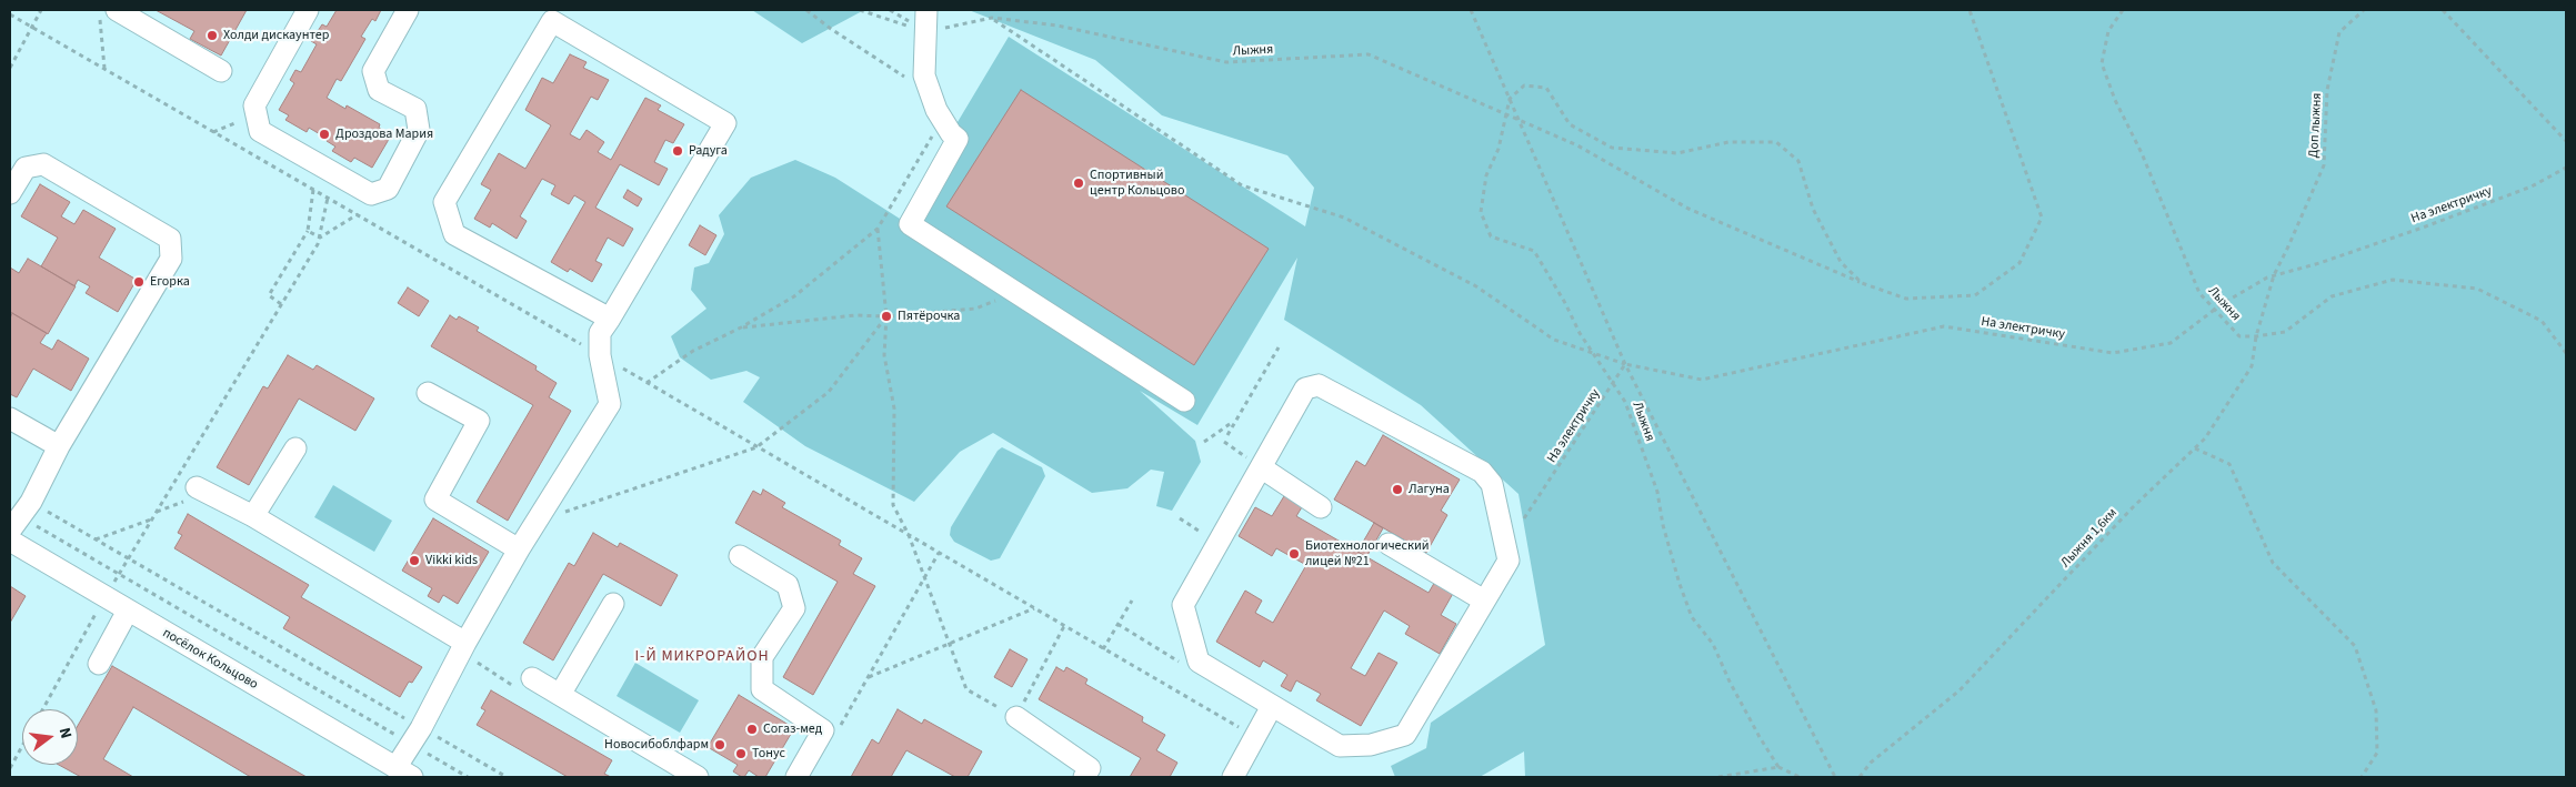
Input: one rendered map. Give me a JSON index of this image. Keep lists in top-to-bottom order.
{
  "streets": {
    "street": ["посёлок Кольцово"],
    "path": [
      "Лыжня",
      "Доп лыжня",
      "На электричку",
      "Лыжня 1,6км"
    ]
  },
  "crossings": [
    ["Лыжня", "На электричку"],
    ["Лыжня", "Лыжня 1,6км"],
    ["Доп лыжня", "На электричку"],
    ["Доп лыжня", "Лыжня 1,6км"],
    ["На электричку", "Лыжня 1,6км"]
  ],
  "districts": ["I-Й МИКРОРАЙОН"],
  "places": [
    "Холди дискаунтер",
    "Дроздова Мария",
    "Радуга",
    "Спортивный центр Кольцово",
    "Егорка",
    "Пятёрочка",
    "Лагуна",
    "Биотехнологический лицей №21",
    "Vikki kids",
    "Согаз-мед",
    "Новосибоблфарм",
    "Тонус"
  ],
  "north": "right"
}
